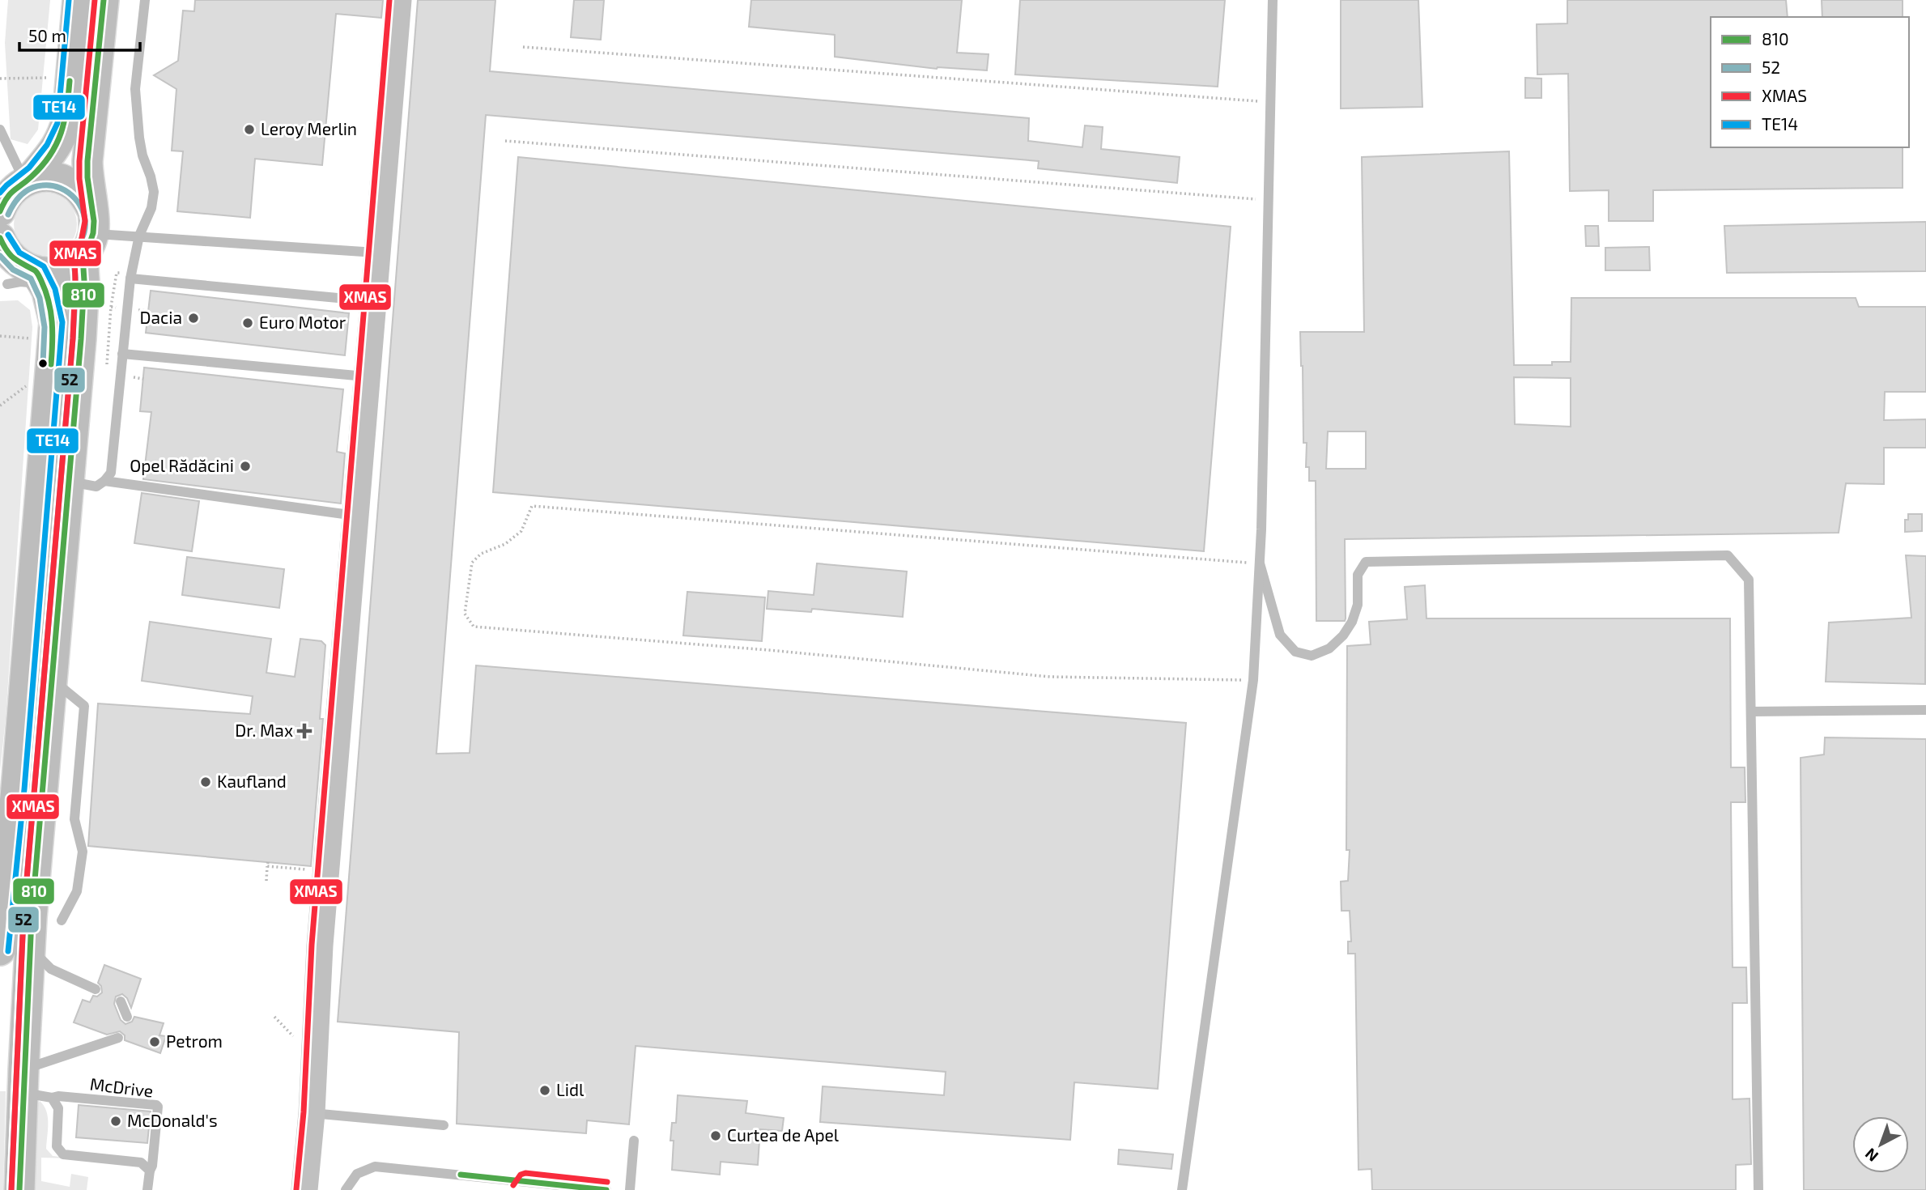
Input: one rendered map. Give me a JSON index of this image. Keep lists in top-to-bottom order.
{
  "streets": {
    "lane": ["McDrive"]
  },
  "places": {
    "other": [
      "Leroy Merlin",
      "Dacia",
      "Euro Motor",
      "Opel Rădăcini",
      "Kaufland",
      "Petrom",
      "Lidl",
      "McDonald's",
      "Curtea de Apel"
    ],
    "health": ["Dr. Max"]
  },
  "lines": [
    "transit line 810",
    "transit line XMAS",
    "transit line TE14",
    "transit line 52"
  ],
  "legend": [
    "810",
    "52",
    "XMAS",
    "TE14"
  ],
  "scale_bar": "50 m",
  "north": "bottom left"
}
